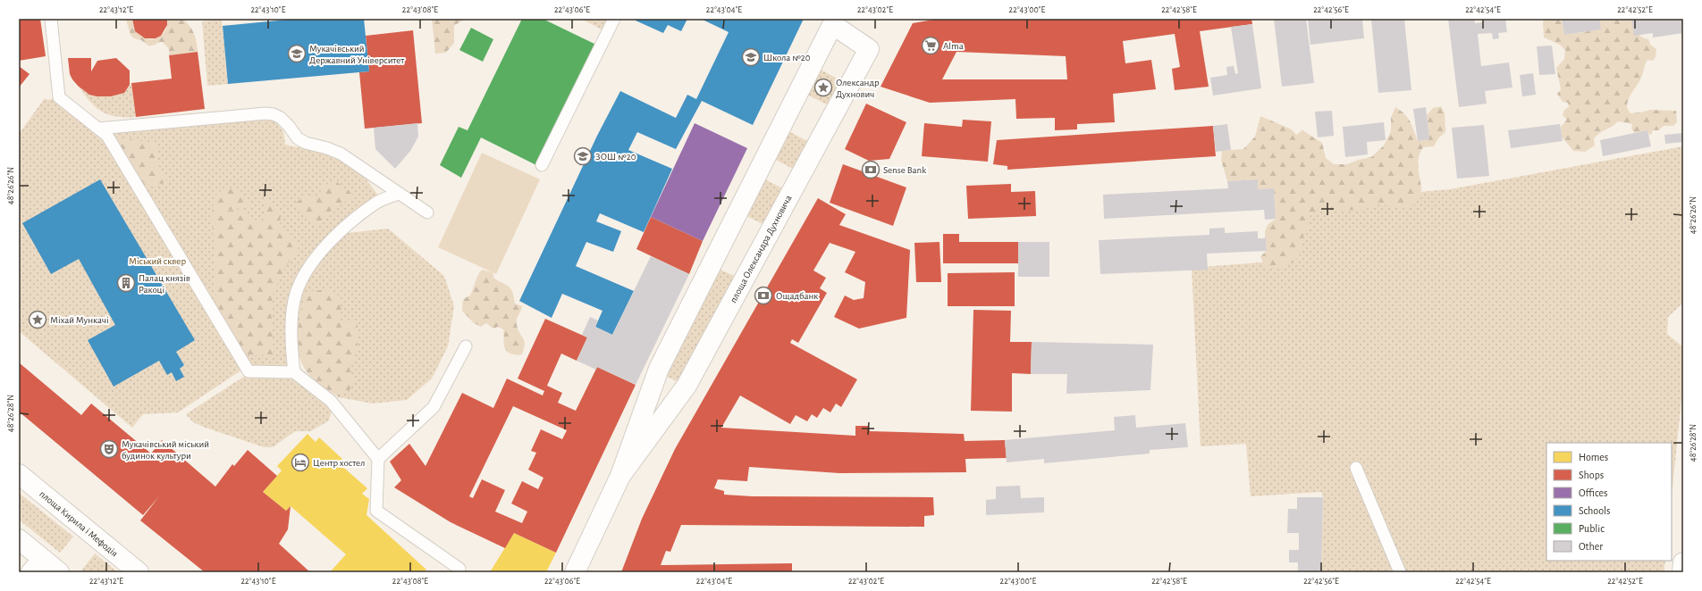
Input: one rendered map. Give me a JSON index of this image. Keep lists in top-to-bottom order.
{
  "streets": {
    "street": ["площа Олександра Духновича", "площа Кирила і Мефодія"]
  },
  "parks": ["Міський сквер"],
  "places": {
    "supermarket": ["Alma"],
    "school or university": ["Мукачівський Державний Університет", "Школа №20", "ЗОШ №20"],
    "place": ["Олександр Духнович", "Міхай Мункачі"],
    "bank": ["Sense Bank", "Ощадбанк"],
    "building": ["Палац князів Ракоці"],
    "theatre": ["Мукачівський міський будинок культури"],
    "hotel": ["Центр хостел"]
  },
  "legend": [
    "Homes",
    "Shops",
    "Offices",
    "Schools",
    "Public",
    "Other"
  ],
  "coordinates": [
    "22°43'12\"E",
    "22°43'10\"E",
    "22°43'08\"E",
    "22°43'06\"E",
    "22°43'04\"E",
    "22°43'02\"E",
    "22°43'00\"E",
    "22°42'58\"E",
    "22°42'56\"E",
    "22°42'54\"E",
    "22°42'52\"E",
    "48°26'26\"N",
    "48°26'28\"N"
  ]
}
